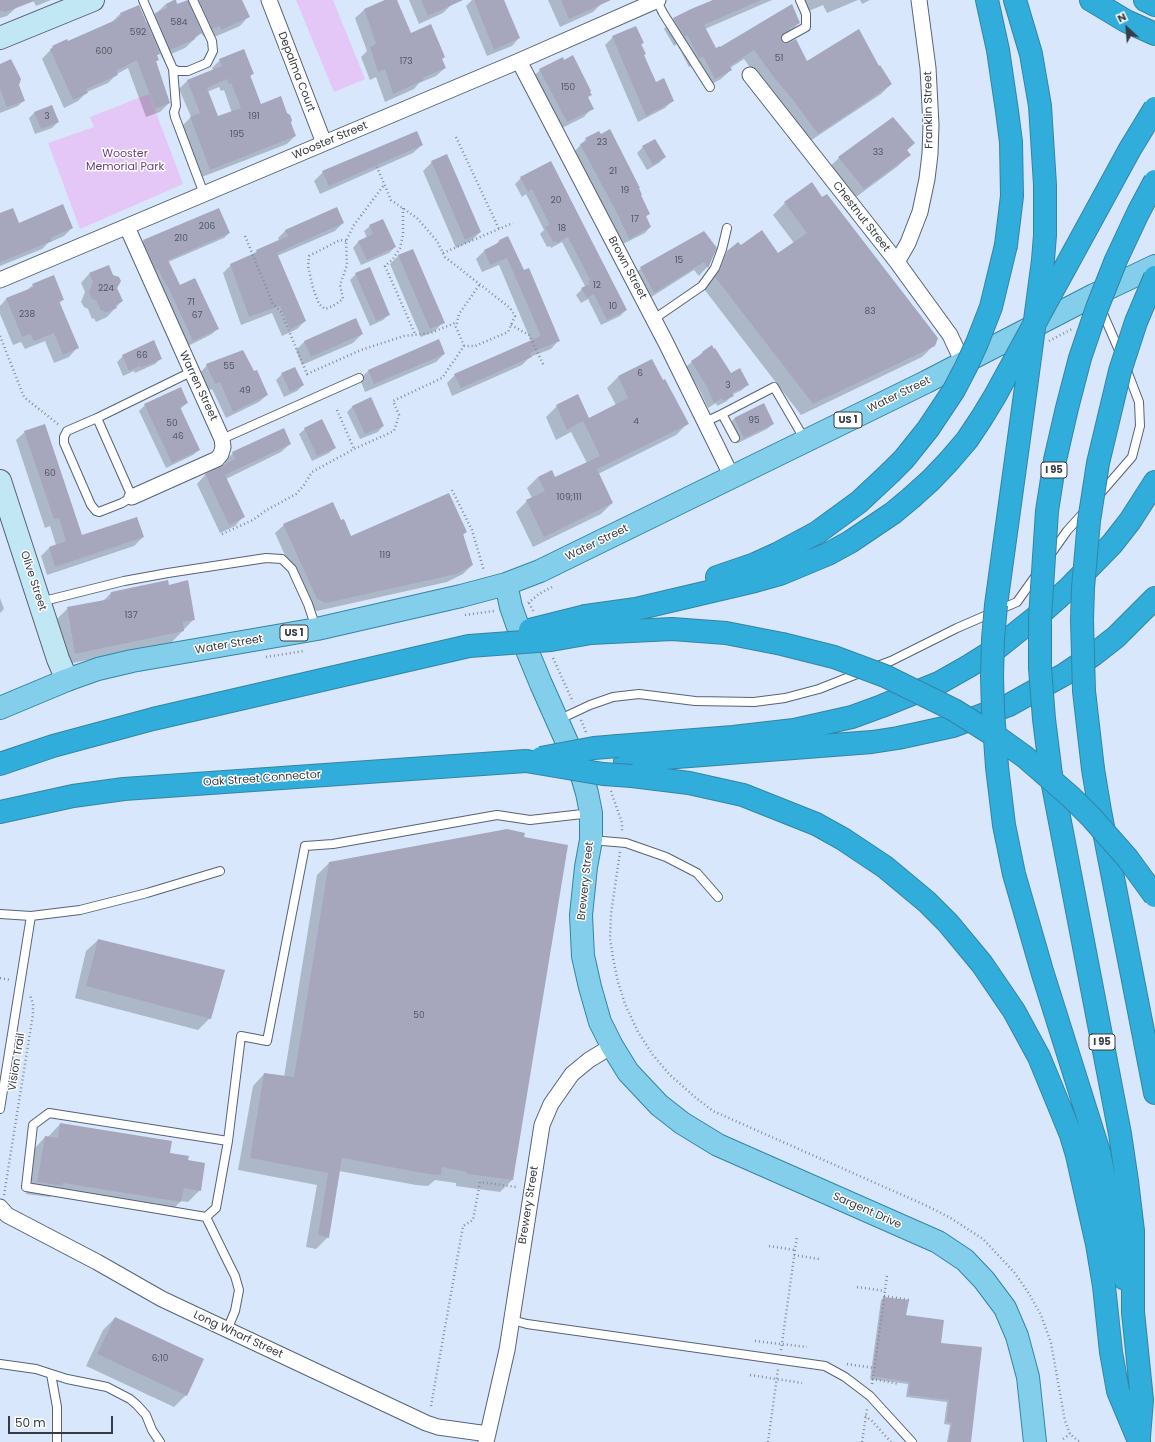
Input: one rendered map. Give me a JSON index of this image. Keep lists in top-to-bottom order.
{
  "streets": {
    "highway": ["I 95", "Oak Street Connector"],
    "main road": [
      "Water Street",
      "US 1",
      "Brewery Street",
      "Sargent Drive"
    ],
    "street": [
      "Depalma Court",
      "Franklin Street",
      "Wooster Street",
      "Chestnut Street",
      "Brown Street",
      "Warren Street",
      "Olive Street",
      "Long Wharf Street"
    ],
    "path": ["Vision Trail"]
  },
  "crossings": [
    ["Depalma Court", "Wooster Street"],
    ["Franklin Street", "Chestnut Street"],
    ["Wooster Street", "Brown Street"],
    ["Wooster Street", "Warren Street"],
    ["Chestnut Street", "Water Street"],
    ["Brown Street", "Water Street"],
    ["Water Street", "Olive Street"],
    ["Water Street", "Brewery Street"],
    ["Brewery Street", "Sargent Drive"],
    ["Brewery Street", "Long Wharf Street"],
    ["Vision Trail", "Long Wharf Street"]
  ],
  "parks": ["Wooster Memorial Park"],
  "house_numbers": [
    "584",
    "592",
    "600",
    "51",
    "173",
    "150",
    "3",
    "191",
    "195",
    "23",
    "33",
    "21",
    "19",
    "20",
    "17",
    "206",
    "18",
    "210",
    "15",
    "12",
    "224",
    "71",
    "10",
    "83",
    "238",
    "67",
    "66",
    "55",
    "6",
    "3",
    "49",
    "95",
    "4",
    "50",
    "46",
    "60",
    "109;111",
    "119",
    "137",
    "50",
    "6;10"
  ],
  "scale_bar": "50 m",
  "north": "top left"
}
